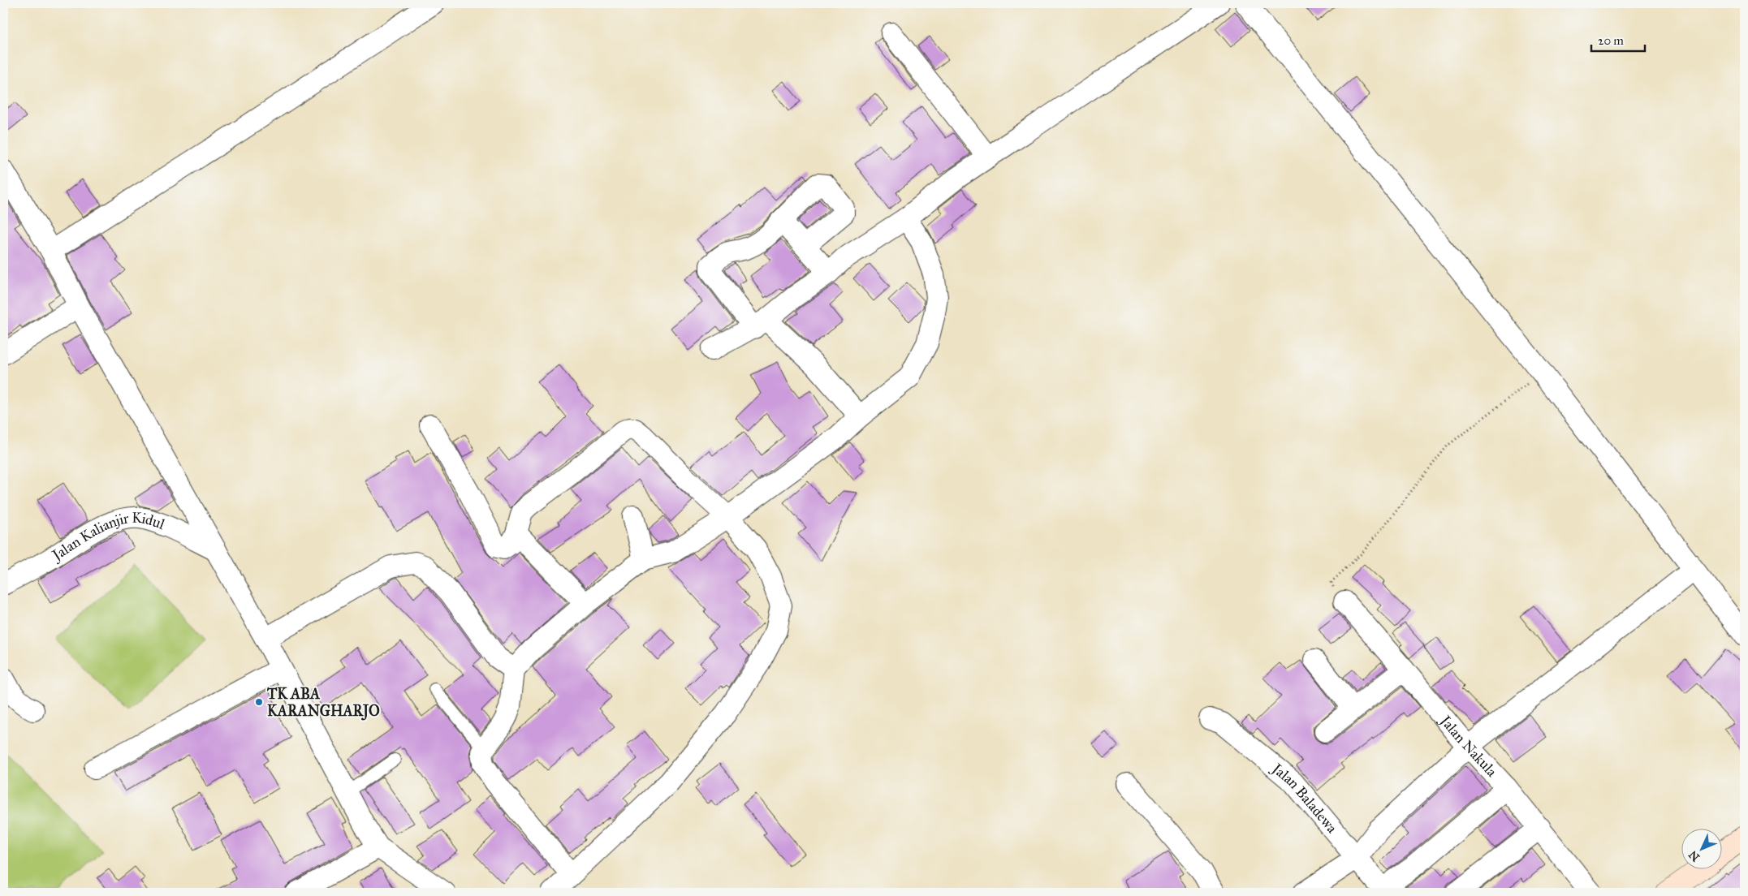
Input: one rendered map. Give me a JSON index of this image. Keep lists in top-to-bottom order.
{
  "streets": {
    "street": ["Jalan Kalianjir Kidul", "Jalan Nakula", "Jalan Baladewa"]
  },
  "places": ["TK ABA KARANGHARJO"],
  "scale_bar": "20 m",
  "north": "bottom left"
}
